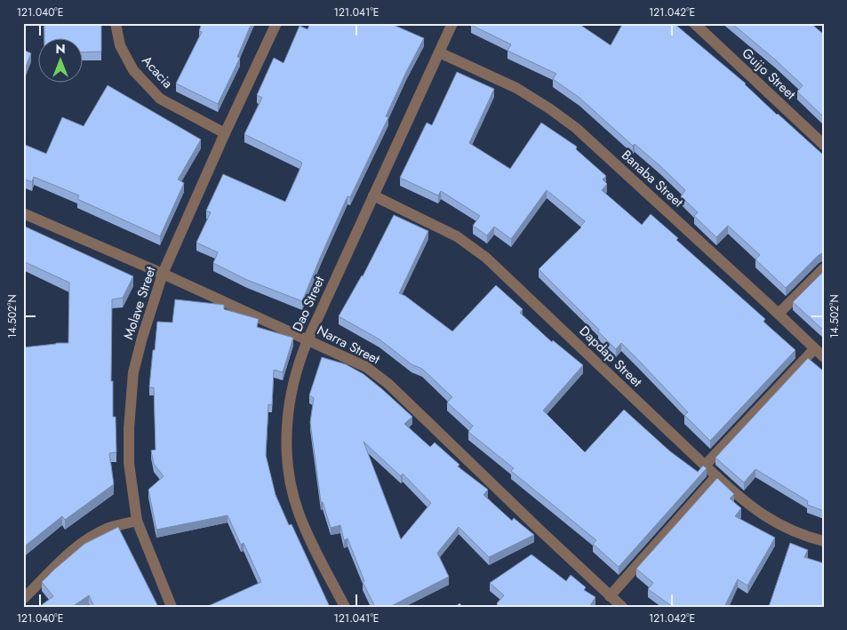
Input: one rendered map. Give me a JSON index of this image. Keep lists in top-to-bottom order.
{
  "streets": {
    "street": [
      "Acacia",
      "Guijo Street",
      "Banaba Street",
      "Molave Street",
      "Dao Street",
      "Narra Street",
      "Dapdap Street"
    ]
  },
  "crossings": [
    ["Acacia", "Molave Street"],
    ["Banaba Street", "Dao Street"],
    ["Molave Street", "Narra Street"],
    ["Dao Street", "Narra Street"],
    ["Dao Street", "Dapdap Street"]
  ],
  "north": "top",
  "coordinates": [
    "121.040°E",
    "121.041°E",
    "121.042°E",
    "14.502°N"
  ]
}
